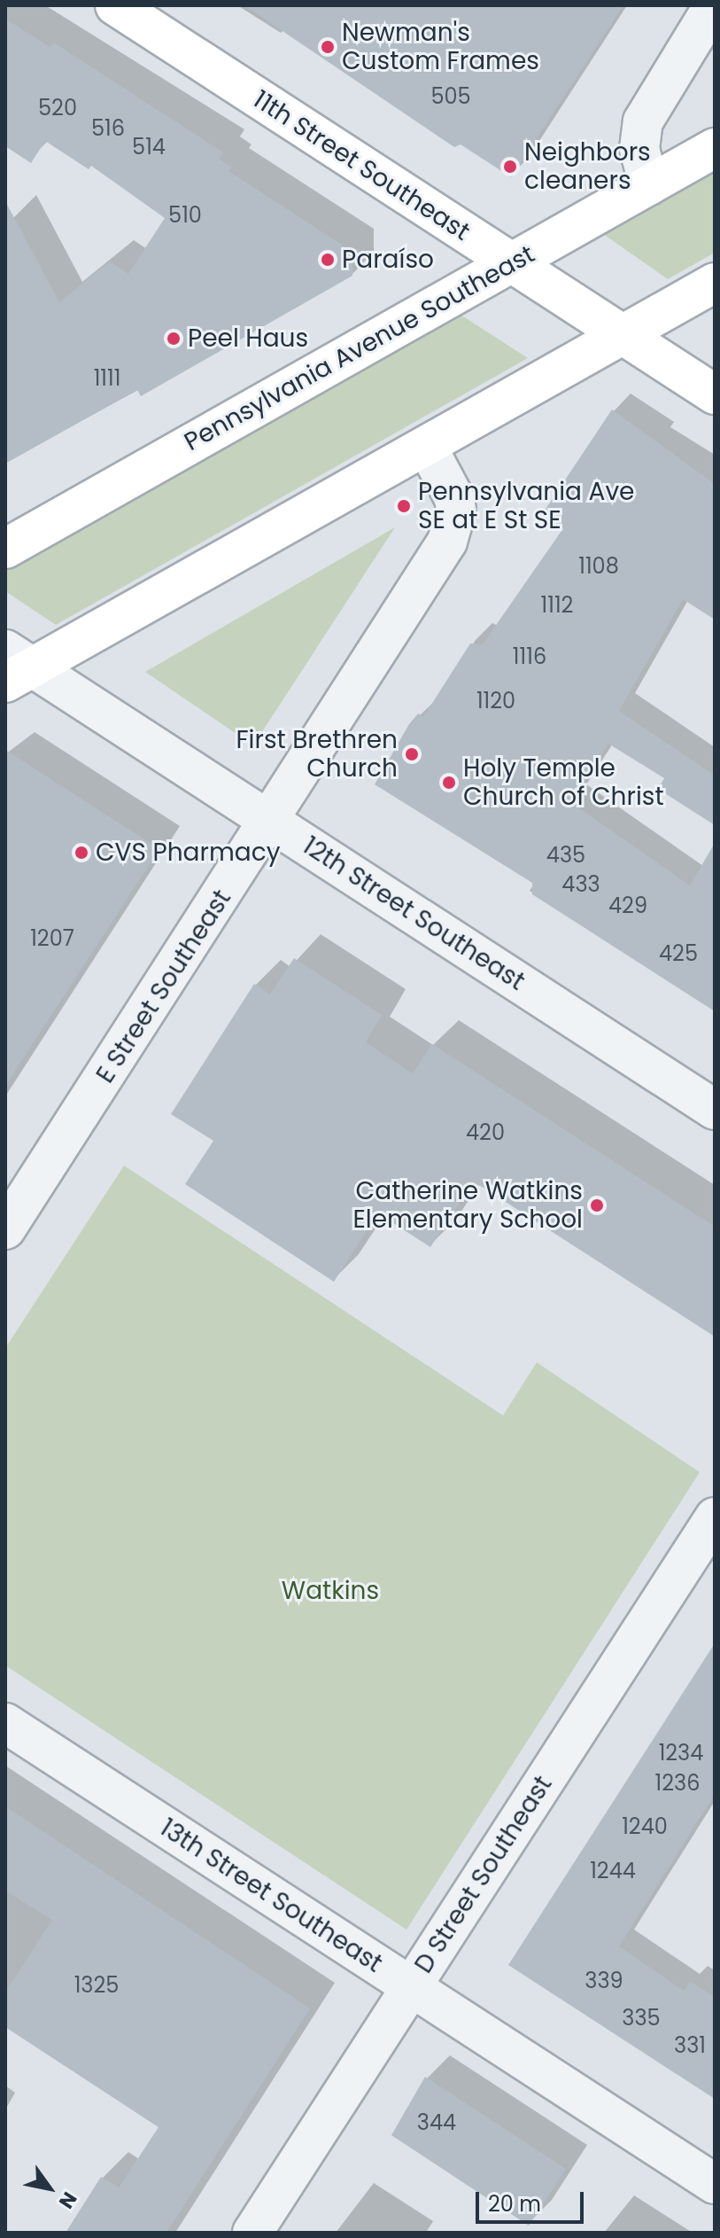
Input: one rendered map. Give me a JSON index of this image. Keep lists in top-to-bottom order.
{
  "streets": {
    "main road": ["11th Street Southeast", "Pennsylvania Avenue Southeast"],
    "street": [
      "12th Street Southeast",
      "E Street Southeast",
      "D Street Southeast",
      "13th Street Southeast"
    ]
  },
  "crossings": [
    ["11th Street Southeast", "Pennsylvania Avenue Southeast"],
    ["12th Street Southeast", "E Street Southeast"],
    ["D Street Southeast", "13th Street Southeast"]
  ],
  "parks": ["Watkins"],
  "places": [
    "Newman's Custom Frames",
    "Neighbors cleaners",
    "Paraíso",
    "Peel Haus",
    "Pennsylvania Ave SE at E St SE",
    "First Brethren Church",
    "Holy Temple Church of Christ",
    "CVS Pharmacy",
    "Catherine Watkins Elementary School"
  ],
  "house_numbers": [
    "505",
    "520",
    "516",
    "514",
    "510",
    "1111",
    "1108",
    "1112",
    "1116",
    "1120",
    "435",
    "433",
    "429",
    "1207",
    "425",
    "420",
    "1234",
    "1236",
    "1240",
    "1244",
    "339",
    "1325",
    "335",
    "331",
    "344"
  ],
  "scale_bar": "20 m",
  "north": "bottom right"
}
